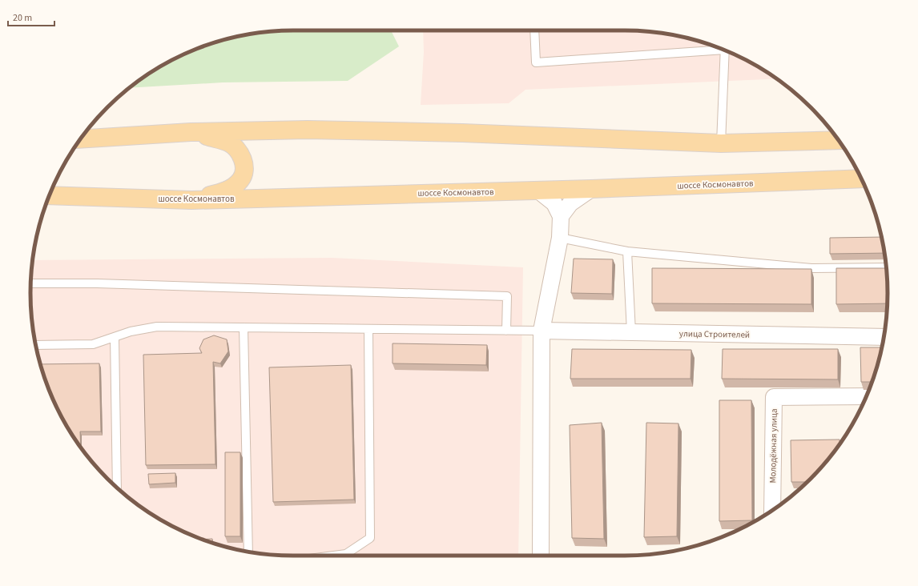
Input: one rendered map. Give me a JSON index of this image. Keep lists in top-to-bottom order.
{
  "streets": {
    "main road": ["шоссе Космонавтов"],
    "street": ["улица Строителей", "Молодёжная улица"]
  },
  "scale_bar": "20 m"
}
